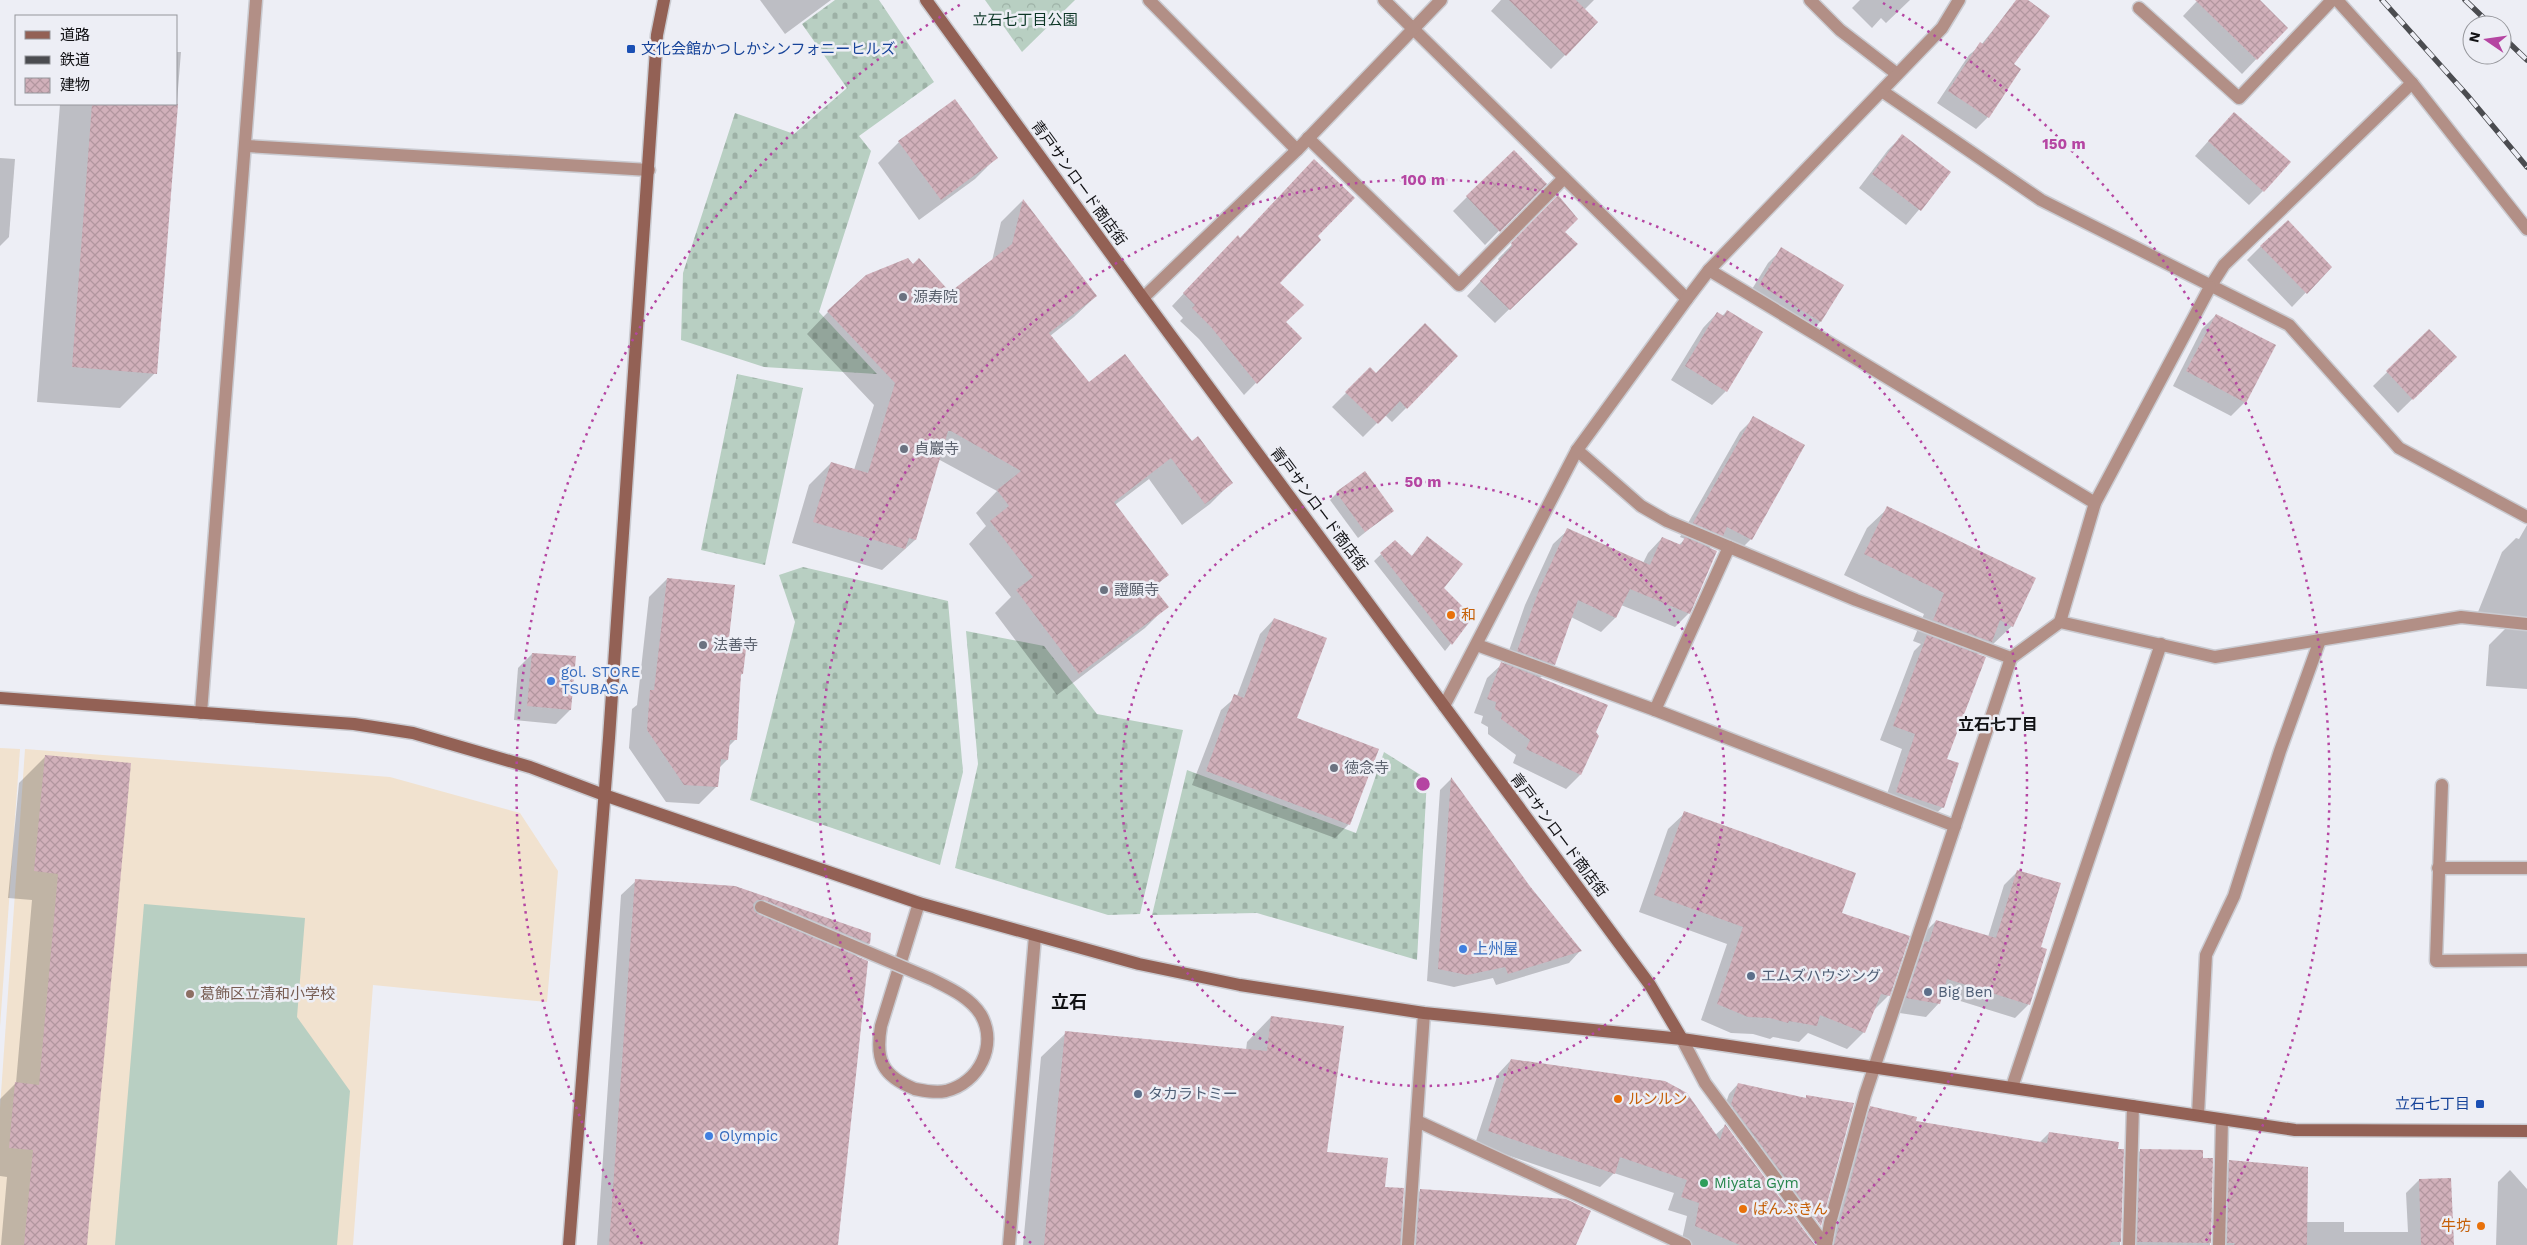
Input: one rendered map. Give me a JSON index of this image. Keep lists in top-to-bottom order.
{
  "streets": {
    "street": ["青戸サンロード商店街"]
  },
  "districts": ["立石七丁目", "立石"],
  "parks": ["立石七丁目公園"],
  "places": {
    "transit": ["文化会館かつしかシンフォニーヒルズ", "立石七丁目"],
    "other": [
      "源寿院",
      "貞巖寺",
      "證願寺",
      "和",
      "法善寺",
      "gol. STORE TSUBASA",
      "徳念寺",
      "上州屋",
      "エムズハウジング",
      "Big Ben",
      "葛飾区立清和小学校",
      "タカラトミー",
      "ルンルン",
      "Olympic",
      "Miyata Gym",
      "ぱんぷきん",
      "牛坊"
    ]
  },
  "legend": ["道路", "鉄道", "建物"],
  "north": "left",
  "rings": ["150 m", "100 m", "50 m"]
}
